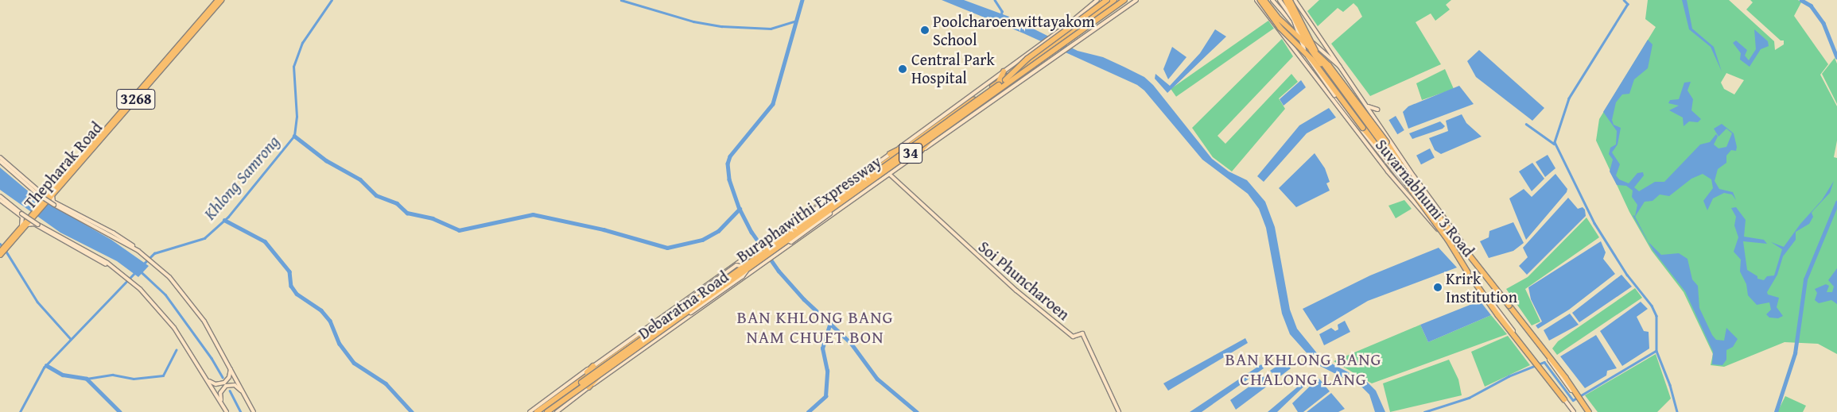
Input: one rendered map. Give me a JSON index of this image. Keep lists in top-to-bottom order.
{
  "streets": {
    "highway": ["34", "Buraphawithi Expressway", "Debaratna Road"],
    "main road": [
      "3268",
      "Thepharak Road",
      "Suvarnabhumi 3 Road",
      "Soi Phuncharoen"
    ]
  },
  "crossings": [
    ["Soi Phuncharoen", "Debaratna Road"]
  ],
  "districts": ["BAN KHLONG BANG NAM CHUET BON", "BAN KHLONG BANG CHALONG LANG"],
  "water": ["Khlong Samrong"],
  "places": ["Poolcharoenwittayakom School", "Central Park Hospital", "Krirk Institution"]
}
